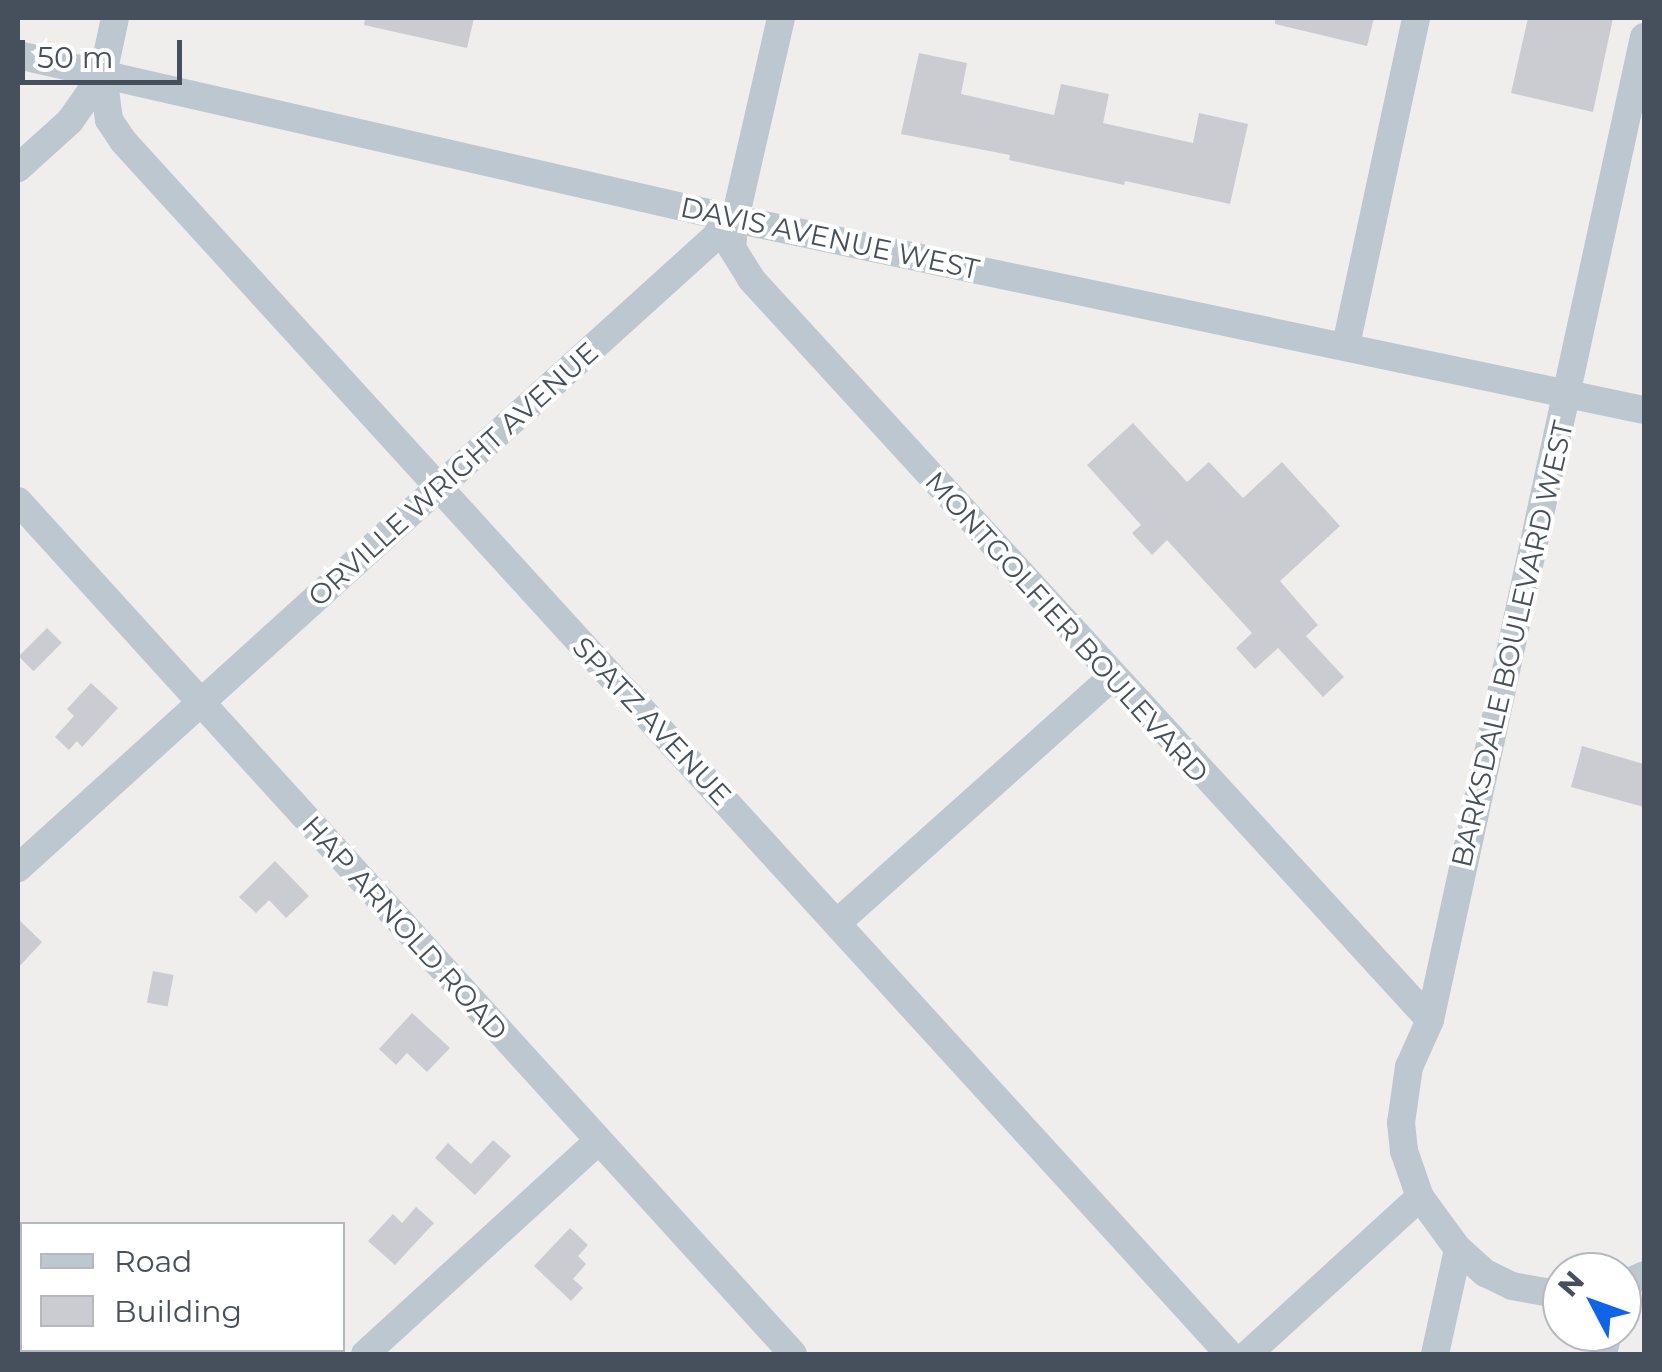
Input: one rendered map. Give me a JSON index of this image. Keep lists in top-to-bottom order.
{
  "streets": {
    "street": [
      "DAVIS AVENUE WEST",
      "ORVILLE WRIGHT AVENUE",
      "MONTGOLFIER BOULEVARD",
      "BARKSDALE BOULEVARD WEST",
      "SPATZ AVENUE",
      "HAP ARNOLD ROAD"
    ]
  },
  "crossings": [
    ["DAVIS AVENUE WEST", "ORVILLE WRIGHT AVENUE"],
    ["DAVIS AVENUE WEST", "MONTGOLFIER BOULEVARD"],
    ["DAVIS AVENUE WEST", "BARKSDALE BOULEVARD WEST"],
    ["DAVIS AVENUE WEST", "SPATZ AVENUE"],
    ["ORVILLE WRIGHT AVENUE", "MONTGOLFIER BOULEVARD"],
    ["ORVILLE WRIGHT AVENUE", "SPATZ AVENUE"],
    ["ORVILLE WRIGHT AVENUE", "HAP ARNOLD ROAD"],
    ["MONTGOLFIER BOULEVARD", "BARKSDALE BOULEVARD WEST"]
  ],
  "legend": ["Road", "Building"],
  "scale_bar": "50 m",
  "north": "top left"
}
